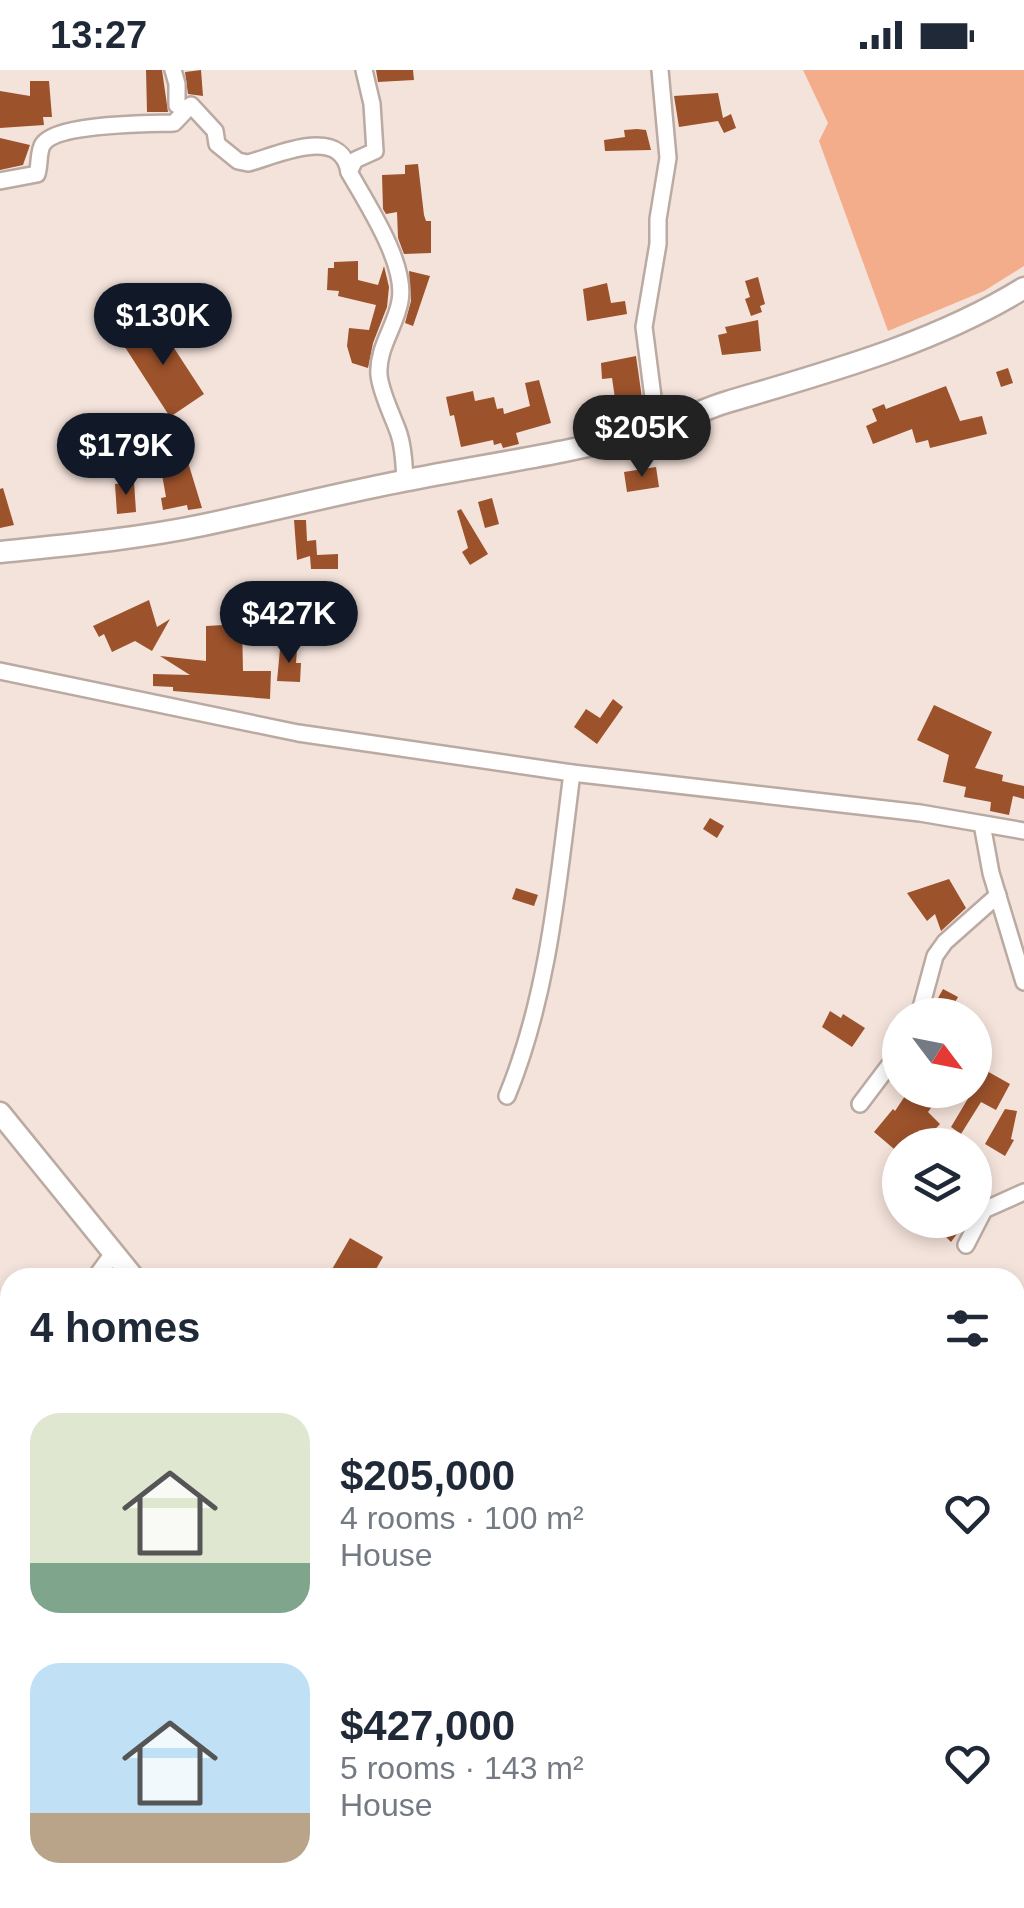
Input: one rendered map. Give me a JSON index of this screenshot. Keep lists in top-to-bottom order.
{
  "north": "bottom right",
  "page": {
    "status": "13:27",
    "price": [
      "$130K",
      "$205K",
      "$179K",
      "$427K"
    ],
    "heading": "4 homes",
    "list": [
      {
        "name": "$205,000",
        "note": "4 rooms · 100 m² · House"
      },
      {
        "name": "$427,000",
        "note": "5 rooms · 143 m² · House"
      }
    ]
  }
}
